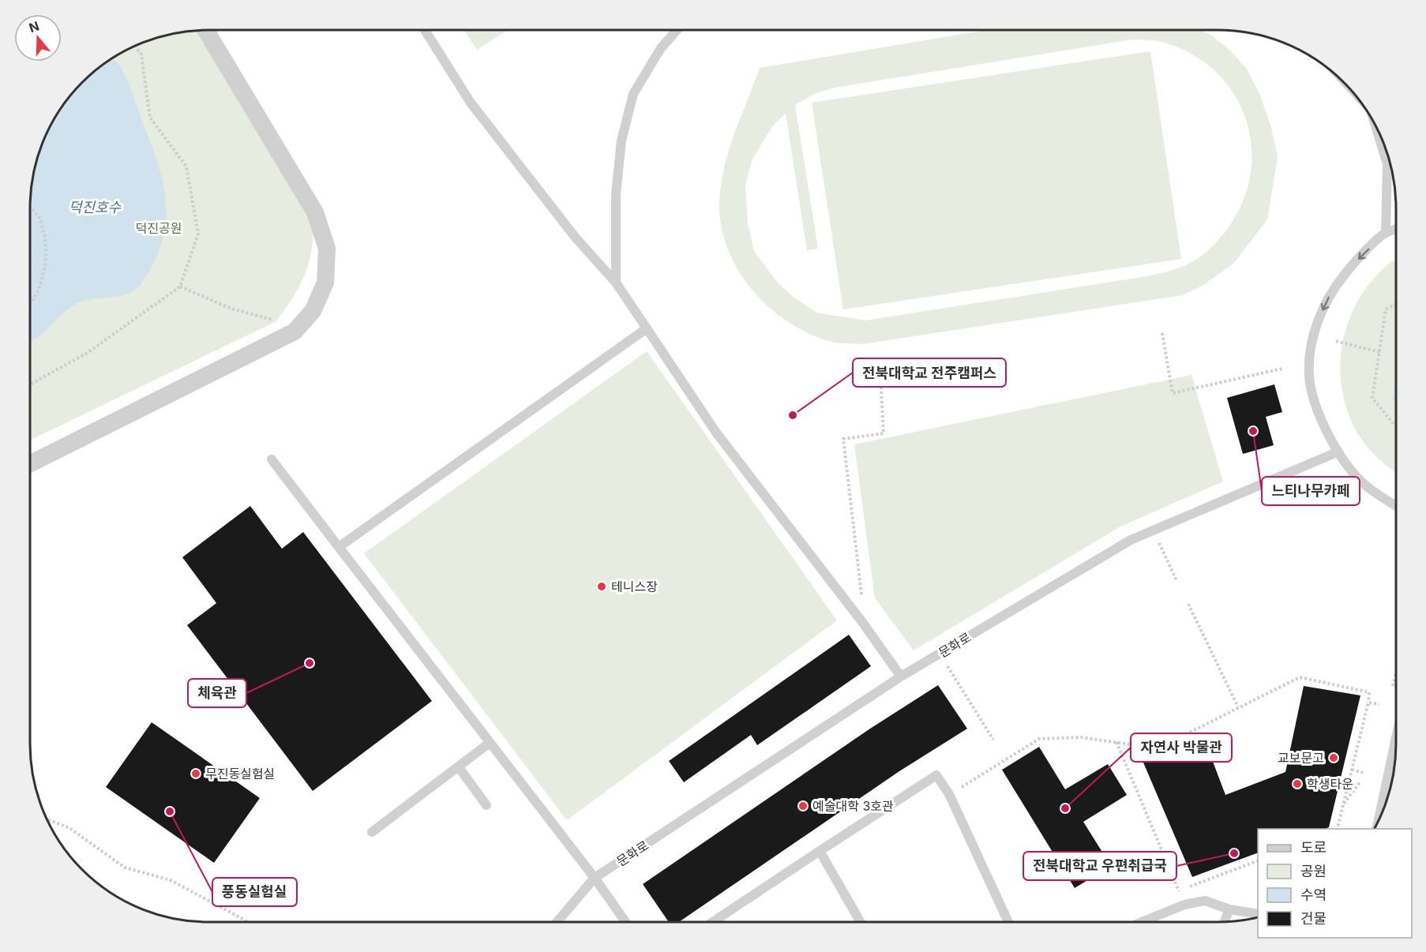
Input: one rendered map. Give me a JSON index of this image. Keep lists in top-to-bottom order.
{
  "streets": {
    "lane": ["문화로"]
  },
  "water": ["덕진호수"],
  "parks": ["덕진공원"],
  "places": [
    "전북대학교 전주캠퍼스",
    "느티나무카페",
    "테니스장",
    "체육관",
    "교보문고",
    "무진동실험실",
    "학생타운",
    "예술대학 3호관",
    "자연사 박물관",
    "풍동실험실",
    "전북대학교 우편취급국"
  ],
  "legend": [
    "도로",
    "공원",
    "수역",
    "건물"
  ],
  "north": "top"
}
